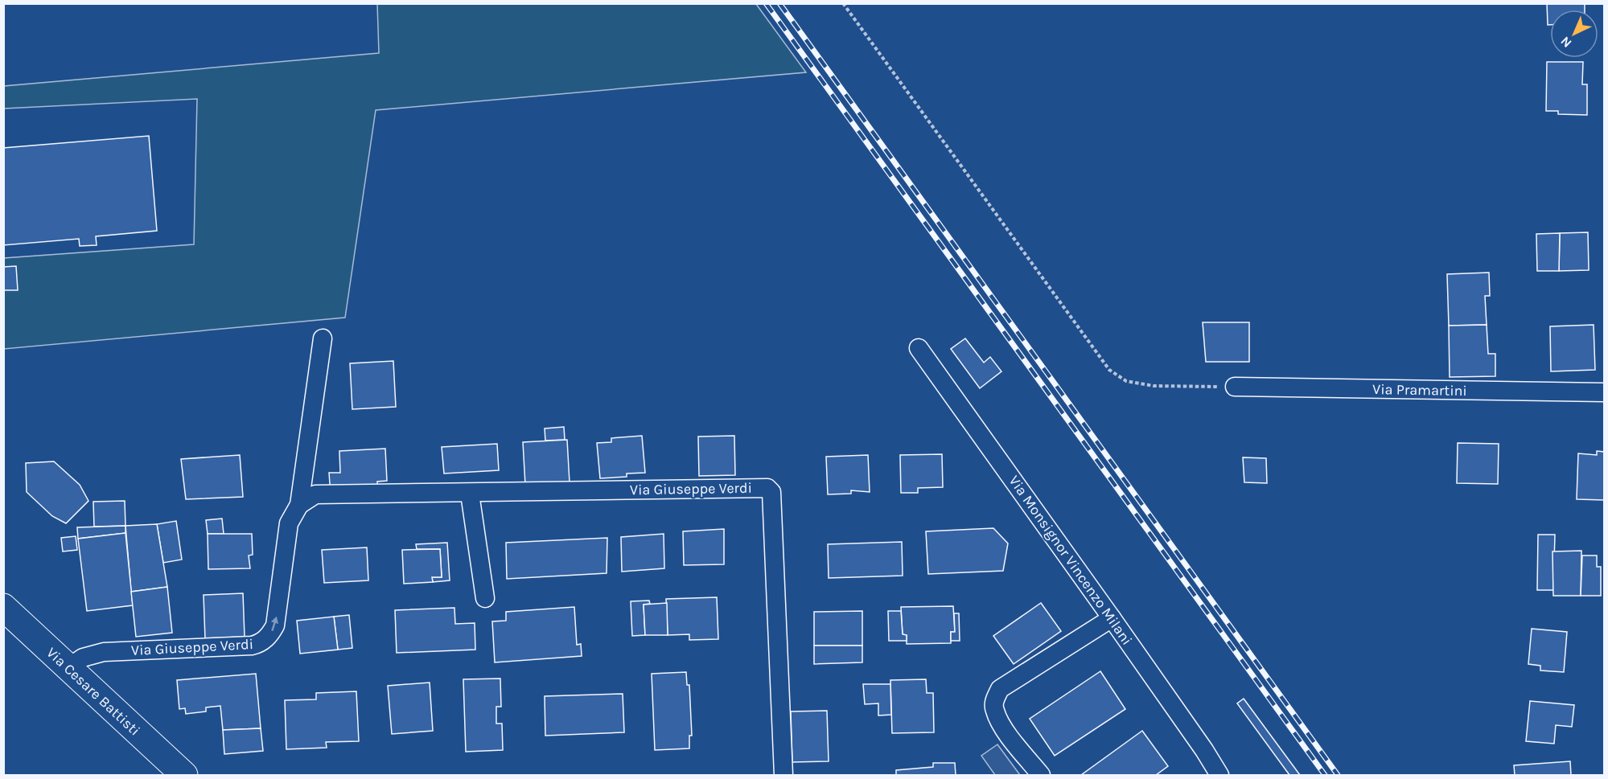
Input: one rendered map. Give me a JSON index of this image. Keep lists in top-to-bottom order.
{
  "streets": {
    "main road": ["Via Cesare Battisti"],
    "street": ["Via Pramartini", "Via Giuseppe Verdi", "Via Monsignor Vincenzo Milani"]
  },
  "crossings": [
    ["Via Giuseppe Verdi", "Via Cesare Battisti"]
  ],
  "north": "bottom left"
}
